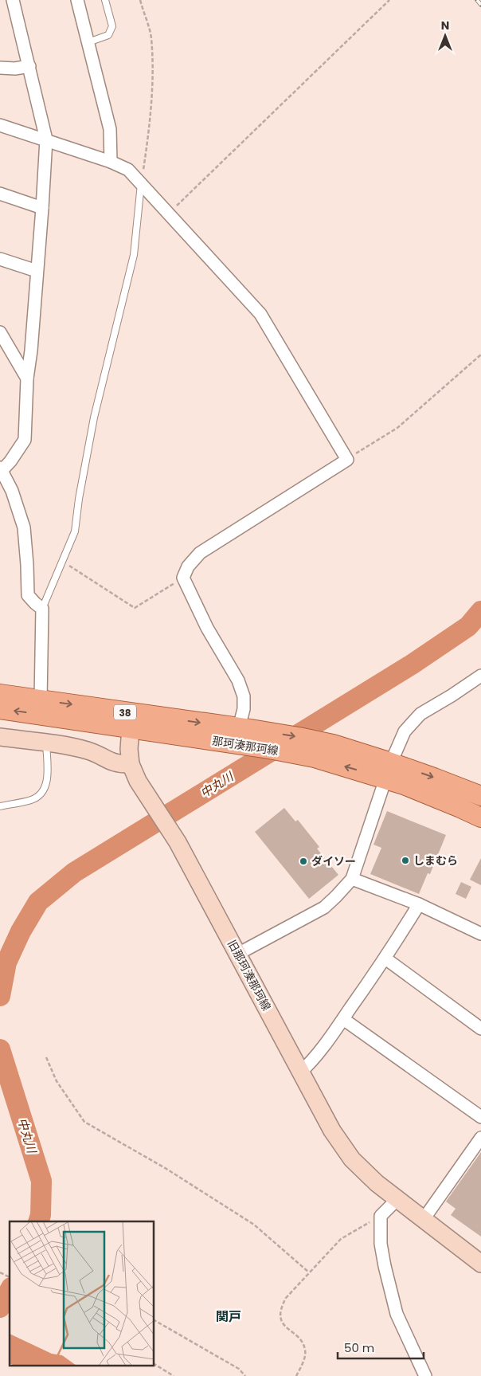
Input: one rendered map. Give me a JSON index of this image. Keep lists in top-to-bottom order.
{
  "streets": {
    "main road": ["38", "那珂湊那珂線"],
    "street": ["旧那珂湊那珂線"]
  },
  "districts": ["関戸"],
  "water": ["中丸川"],
  "places": ["しまむら", "ダイソー"],
  "scale_bar": "50 m",
  "north": "top"
}
